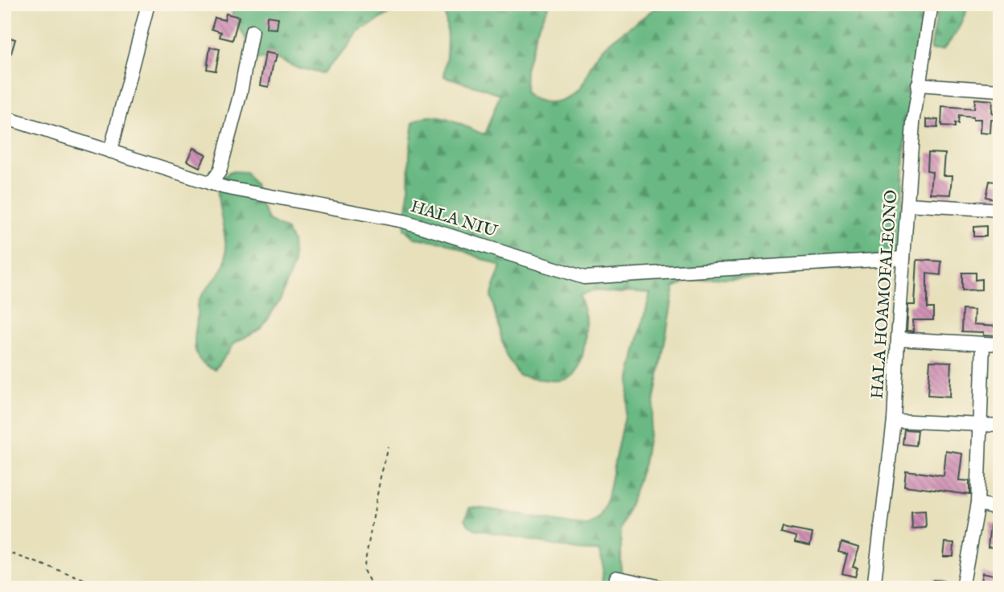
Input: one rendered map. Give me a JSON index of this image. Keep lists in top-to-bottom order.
{
  "streets": {
    "street": ["HALA NIU", "HALA HOAMOFALEONO"]
  },
  "crossings": [
    ["HALA NIU", "HALA HOAMOFALEONO"]
  ]
}
